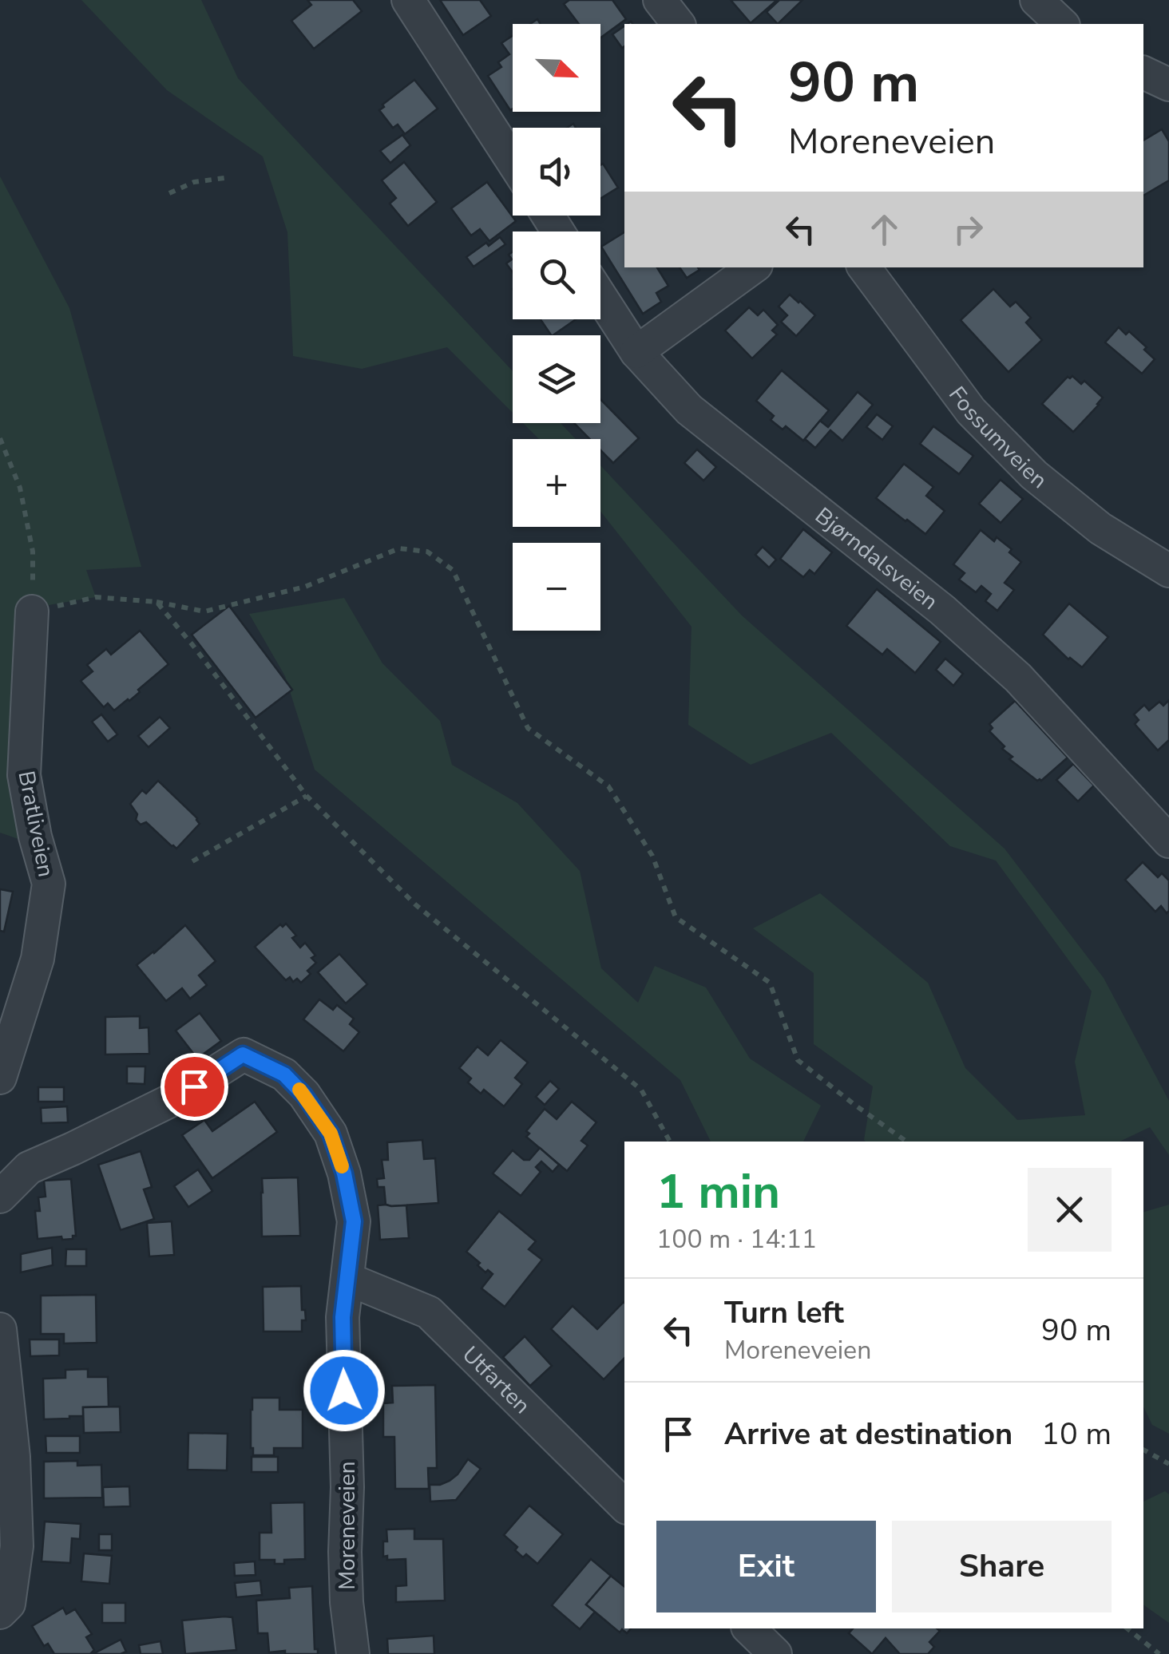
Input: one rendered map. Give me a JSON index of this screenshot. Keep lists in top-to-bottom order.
{
  "streets": {
    "street": [
      "Fossumveien",
      "Bjørndalsveien",
      "Bratliveien",
      "Utfarten",
      "Moreneveien"
    ]
  },
  "crossings": [
    ["Utfarten", "Moreneveien"]
  ],
  "north": "bottom right",
  "page": {
    "map_buttons": ["+", "−"],
    "turn": ["90 m", "Moreneveien"],
    "heading": ["1 min", "100 m · 14:11"],
    "list": [
      {
        "name": "Turn left",
        "note": "Moreneveien",
        "value": "90 m"
      },
      {
        "name": "Arrive at destination",
        "value": "10 m"
      }
    ],
    "buttons": ["Exit", "Share"]
  }
}
